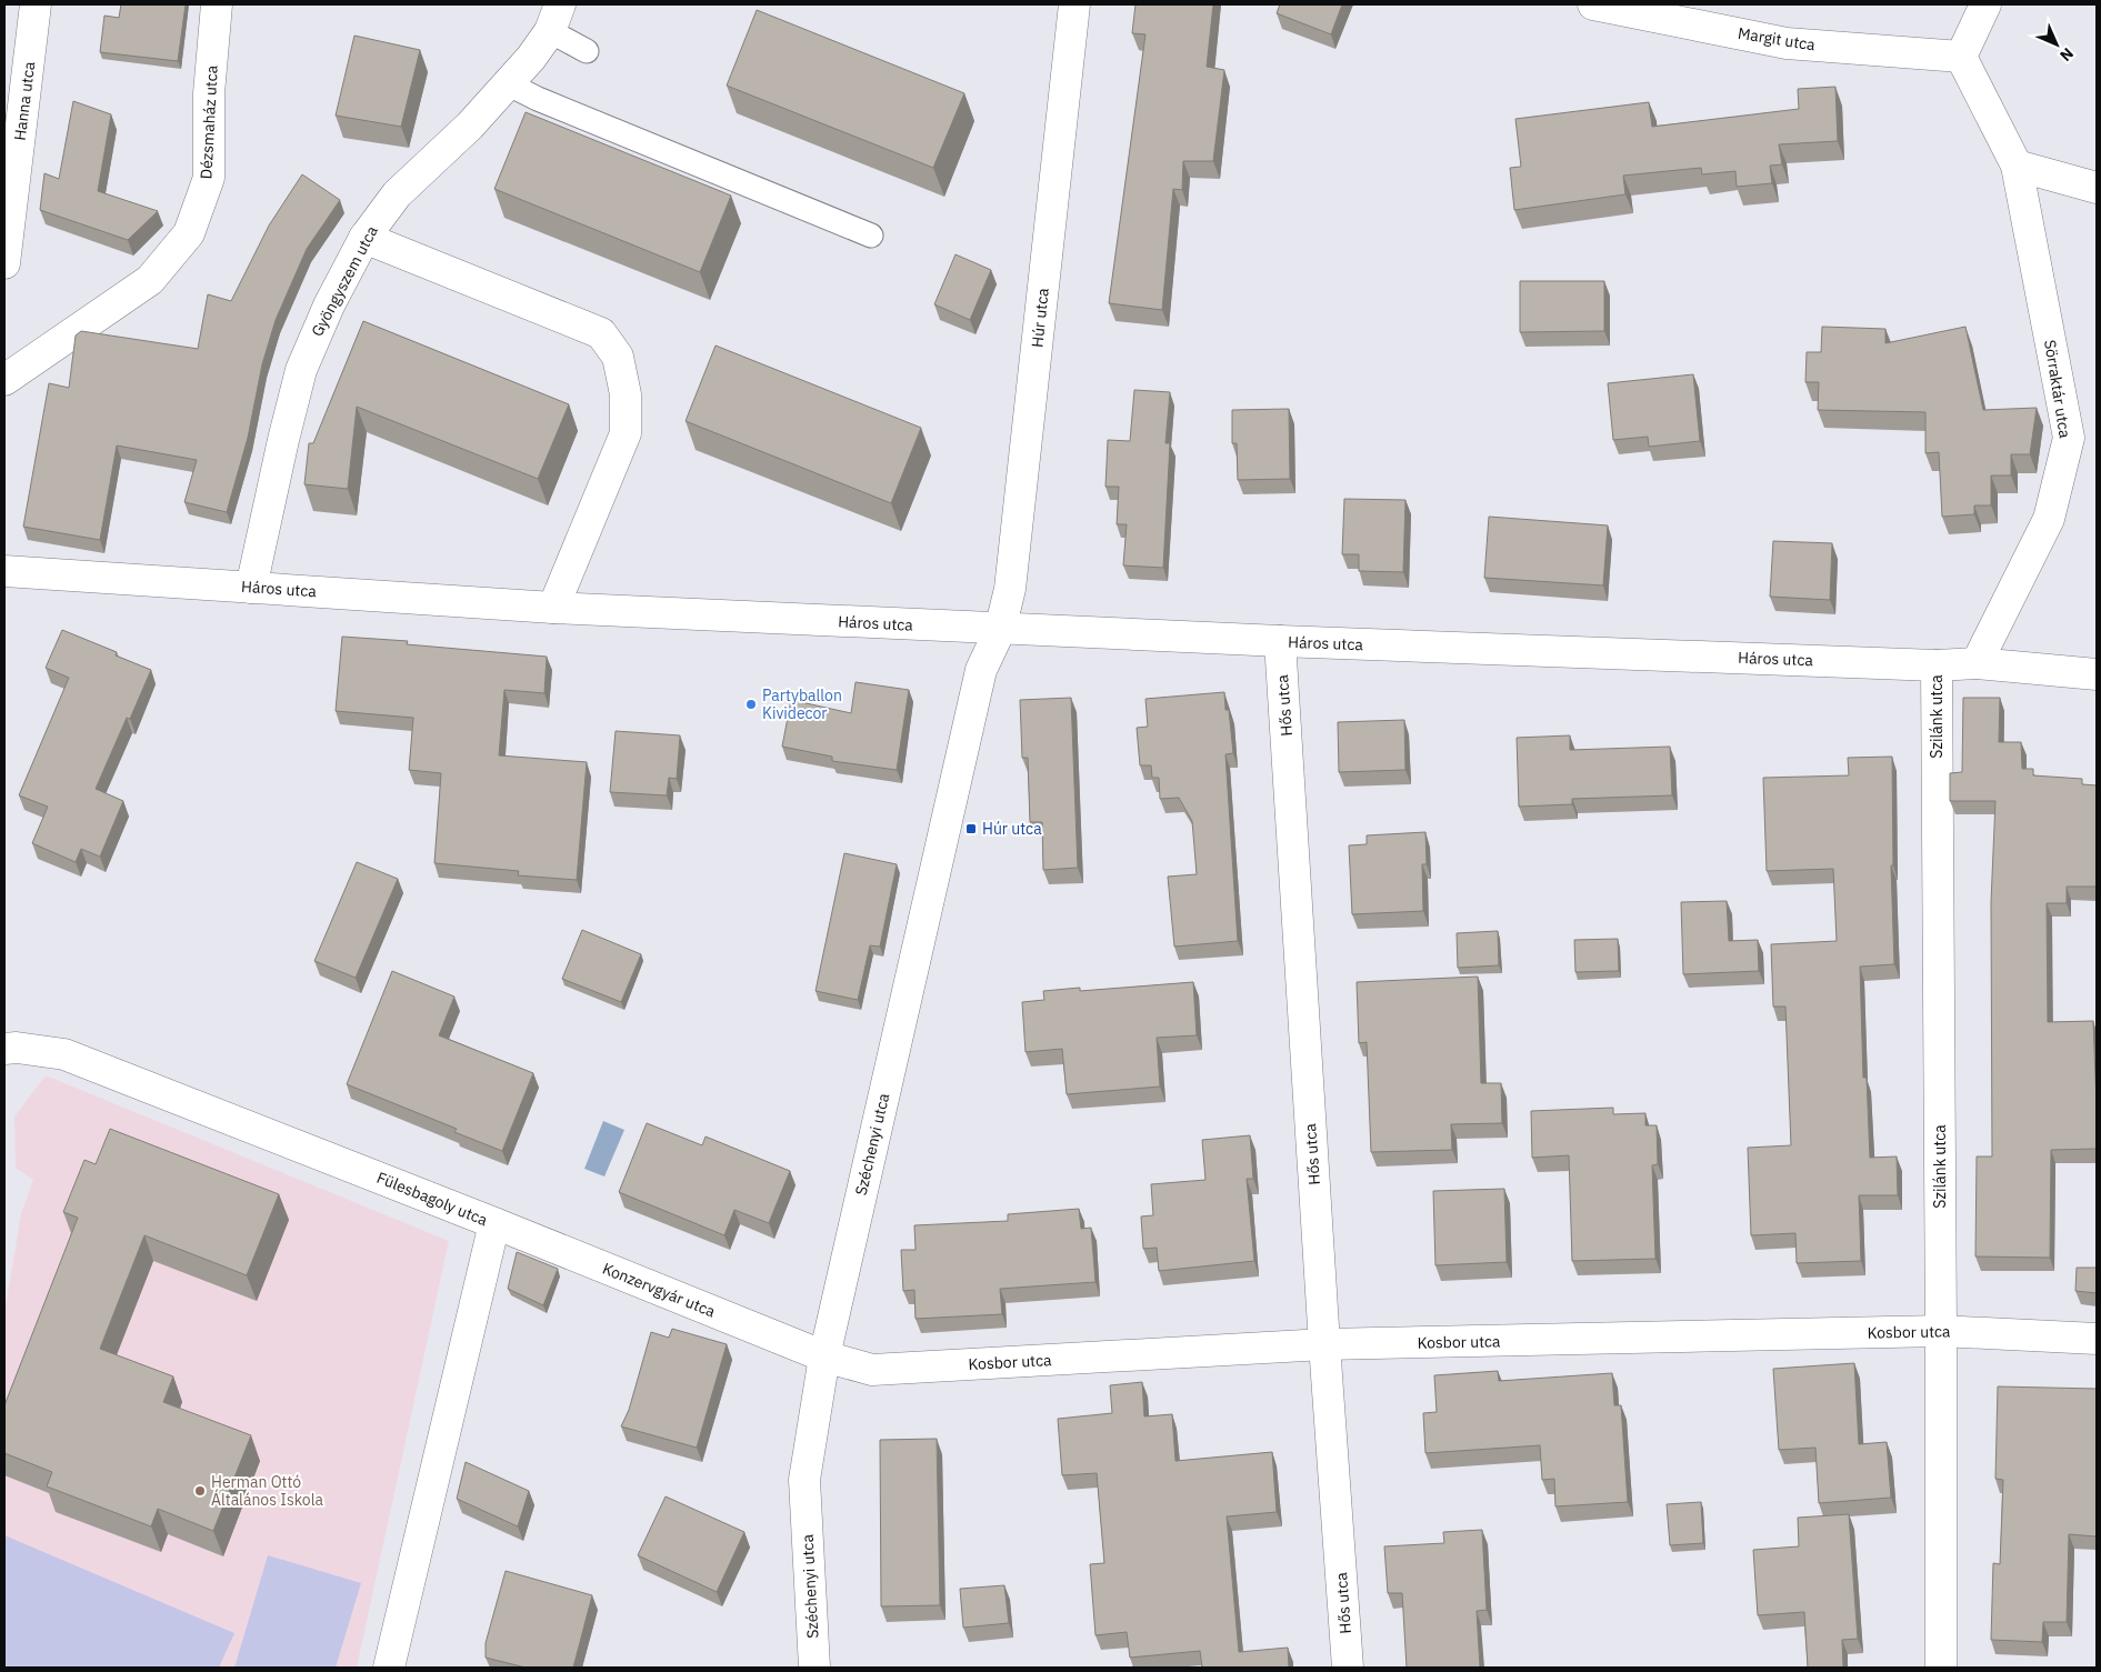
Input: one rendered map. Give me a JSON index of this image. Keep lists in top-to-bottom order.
{
  "streets": {
    "street": [
      "Margit utca",
      "Hanna utca",
      "Dézsmaház utca",
      "Gyöngyszem utca",
      "Húr utca",
      "Sörraktár utca",
      "Háros utca",
      "Hős utca",
      "Szilánk utca",
      "Széchenyi utca",
      "Fülesbagoly utca",
      "Konzervgyár utca",
      "Kosbor utca"
    ]
  },
  "crossings": [
    ["Gyöngyszem utca", "Háros utca"],
    ["Húr utca", "Háros utca"],
    ["Húr utca", "Széchenyi utca"],
    ["Sörraktár utca", "Háros utca"],
    ["Háros utca", "Hős utca"],
    ["Háros utca", "Szilánk utca"],
    ["Háros utca", "Széchenyi utca"],
    ["Hős utca", "Kosbor utca"],
    ["Szilánk utca", "Kosbor utca"],
    ["Széchenyi utca", "Konzervgyár utca"],
    ["Széchenyi utca", "Kosbor utca"],
    ["Fülesbagoly utca", "Konzervgyár utca"],
    ["Konzervgyár utca", "Kosbor utca"]
  ],
  "places": {
    "other": ["Partyballon Kividecor", "Herman Ottó Általános Iskola"],
    "transit": ["Húr utca"]
  },
  "north": "bottom right"
}
